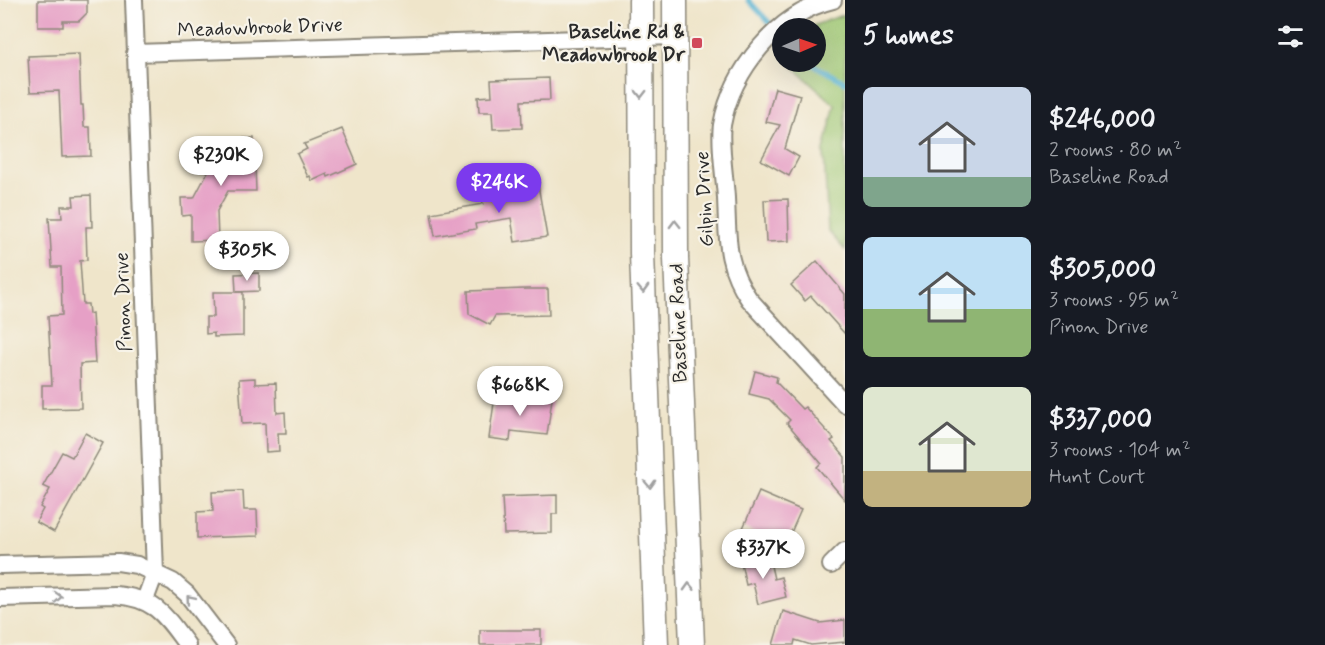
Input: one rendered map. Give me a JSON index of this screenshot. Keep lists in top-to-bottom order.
{
  "streets": {
    "main road": ["Baseline Road"],
    "street": ["Meadowbrook Drive", "Gilpin Drive", "Pinon Drive"]
  },
  "crossings": [
    ["Meadowbrook Drive", "Pinon Drive"],
    ["Meadowbrook Drive", "Baseline Road"]
  ],
  "places": {
    "transit": ["Baseline Rd & Meadowbrook Dr"]
  },
  "north": "right",
  "page": {
    "heading": "5 homes",
    "list": [
      {
        "name": "$246,000",
        "note": "2 rooms · 80 m² · Baseline Road"
      },
      {
        "name": "$305,000",
        "note": "3 rooms · 95 m² · Pinon Drive"
      },
      {
        "name": "$337,000",
        "note": "3 rooms · 104 m² · Hunt Court"
      }
    ],
    "price": [
      "$230K",
      "$246K",
      "$305K",
      "$668K",
      "$337K"
    ]
  }
}
